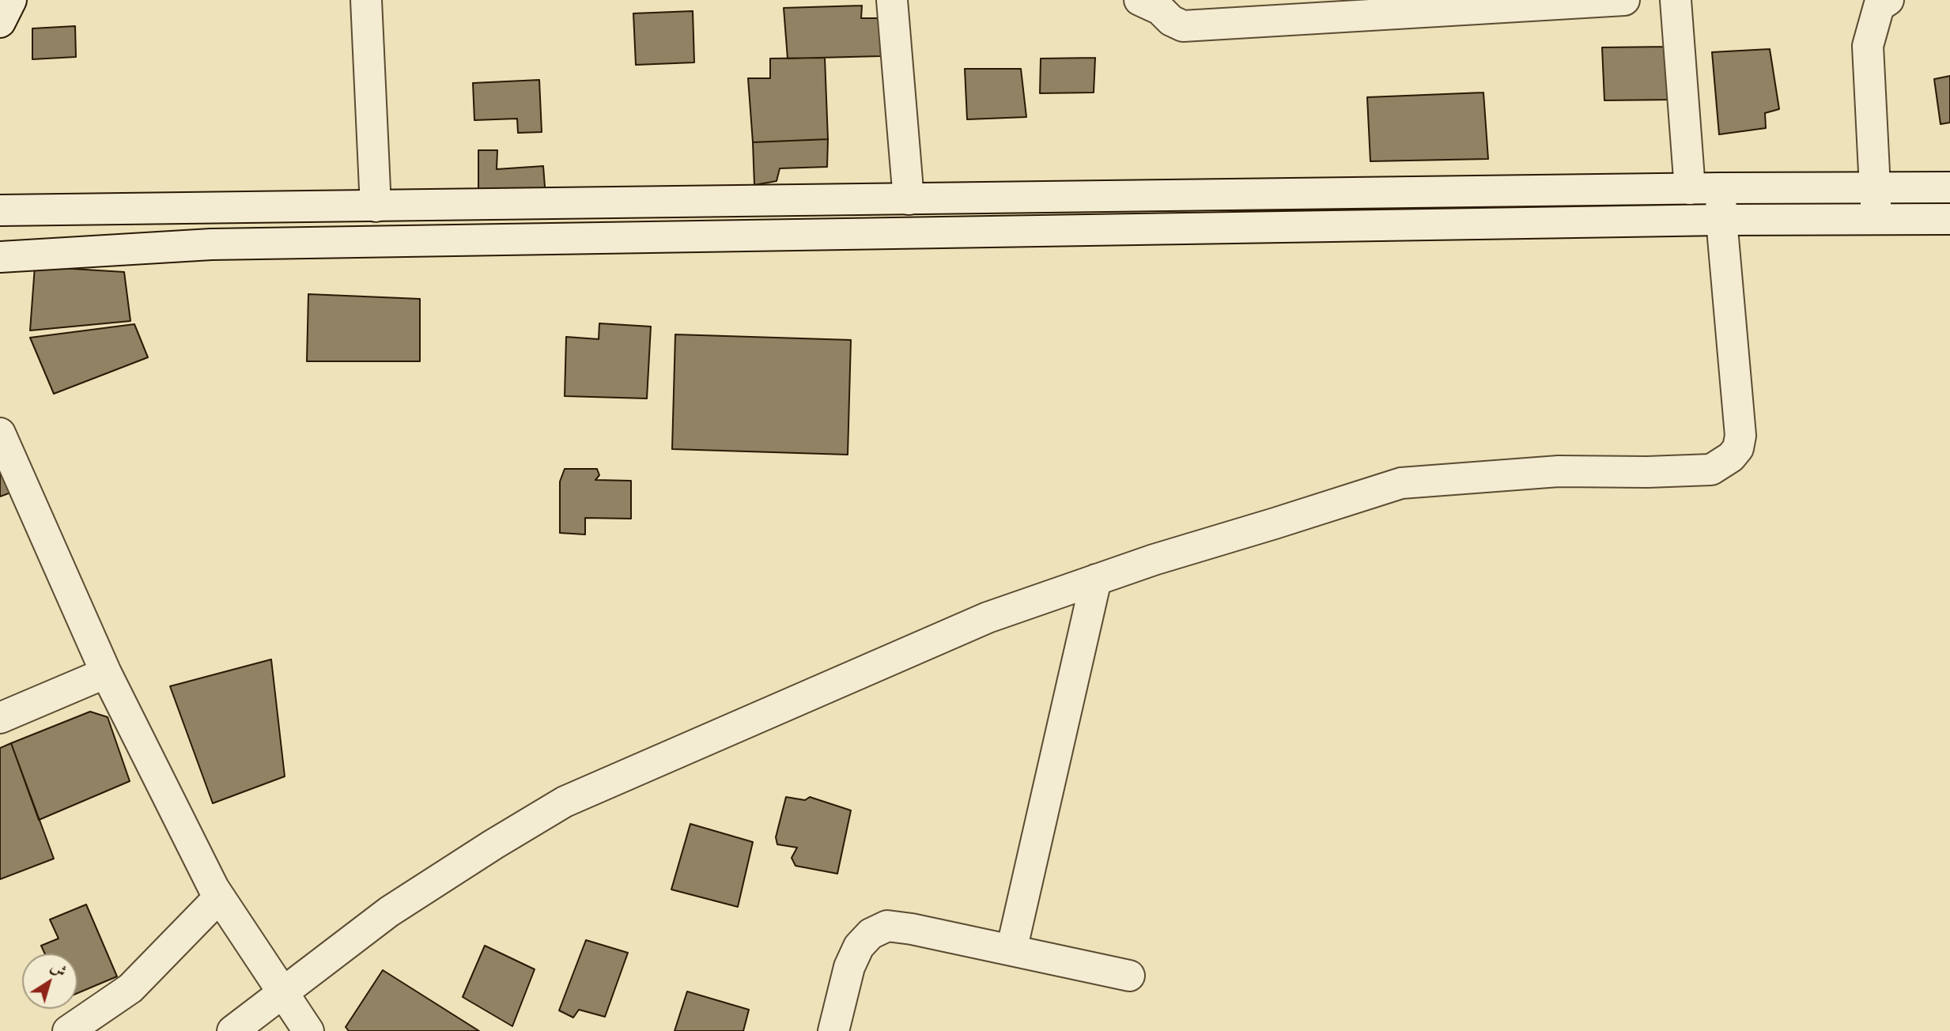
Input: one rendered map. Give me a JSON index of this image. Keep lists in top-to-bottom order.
{
  "north": "top right"
}
